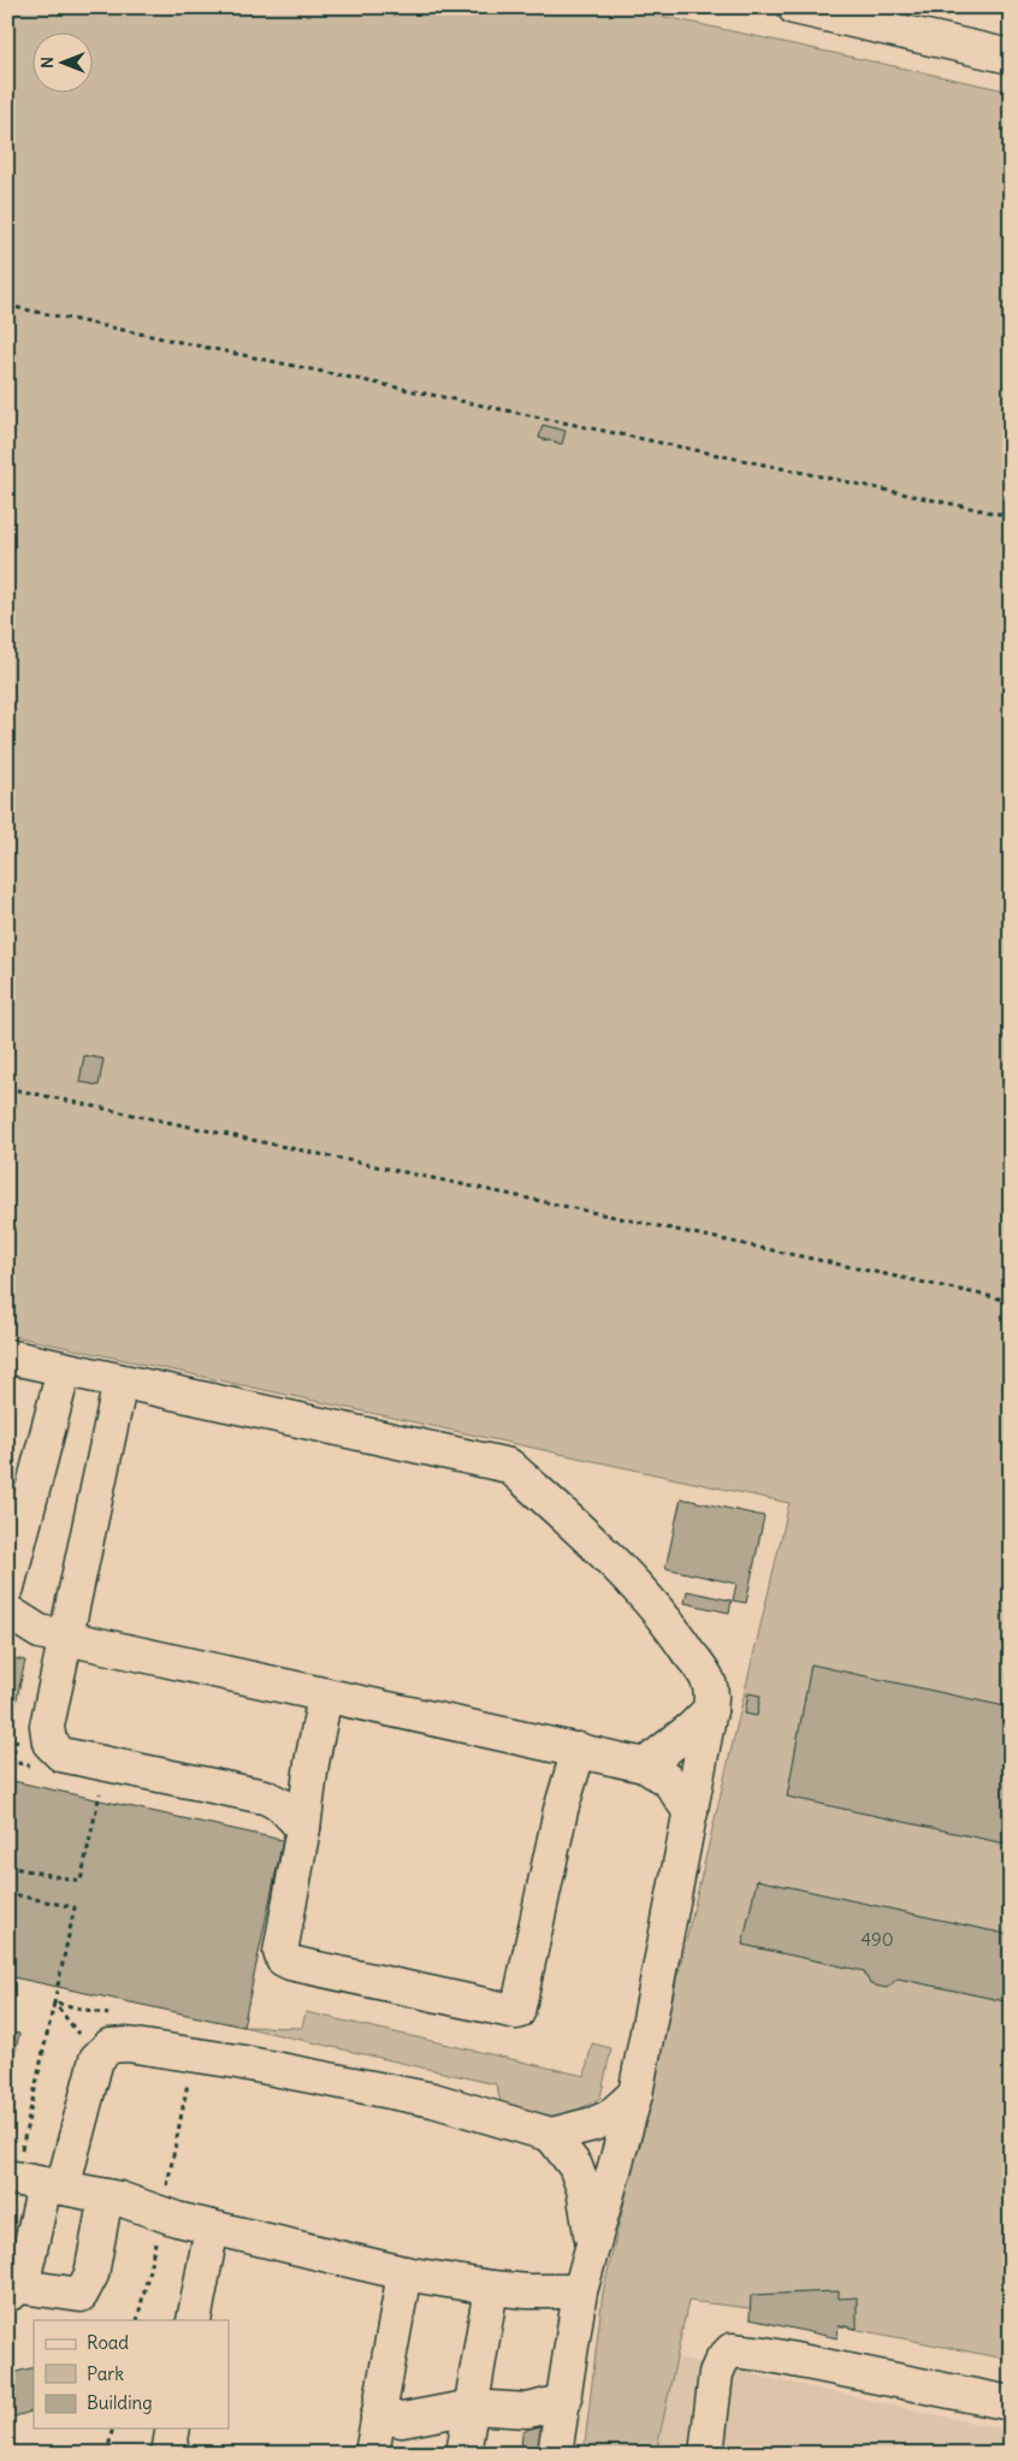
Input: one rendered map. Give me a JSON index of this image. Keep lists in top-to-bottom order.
{
  "house_numbers": ["490"],
  "legend": ["Road", "Park", "Building"],
  "north": "left"
}
